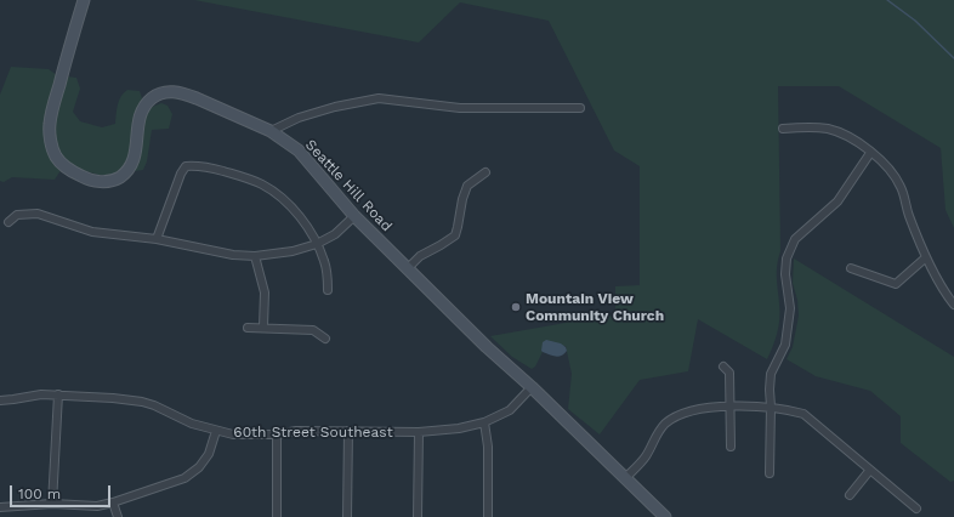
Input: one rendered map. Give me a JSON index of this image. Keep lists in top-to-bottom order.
{
  "streets": {
    "main road": ["Seattle Hill Road"],
    "street": ["60th Street Southeast"]
  },
  "crossings": [
    ["Seattle Hill Road", "60th Street Southeast"]
  ],
  "places": ["Mountain View Community Church"],
  "scale_bar": "100 m"
}
